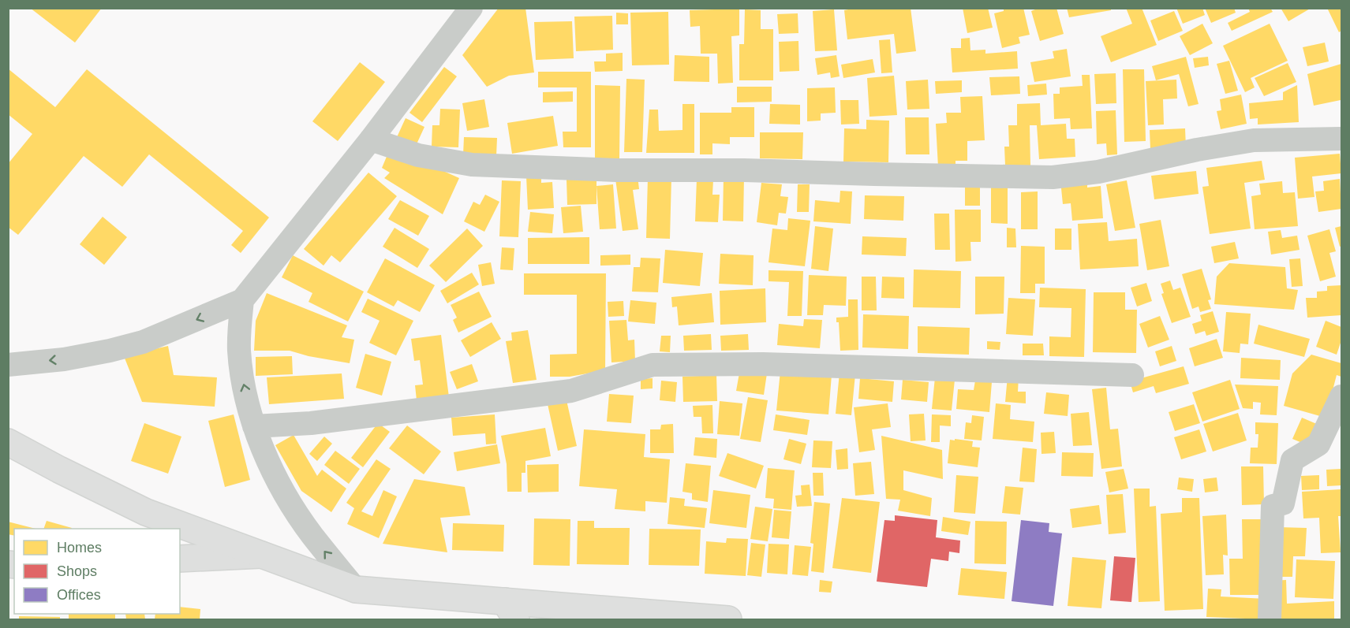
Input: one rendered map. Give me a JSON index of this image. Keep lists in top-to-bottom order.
{
  "legend": ["Homes", "Shops", "Offices"]
}
